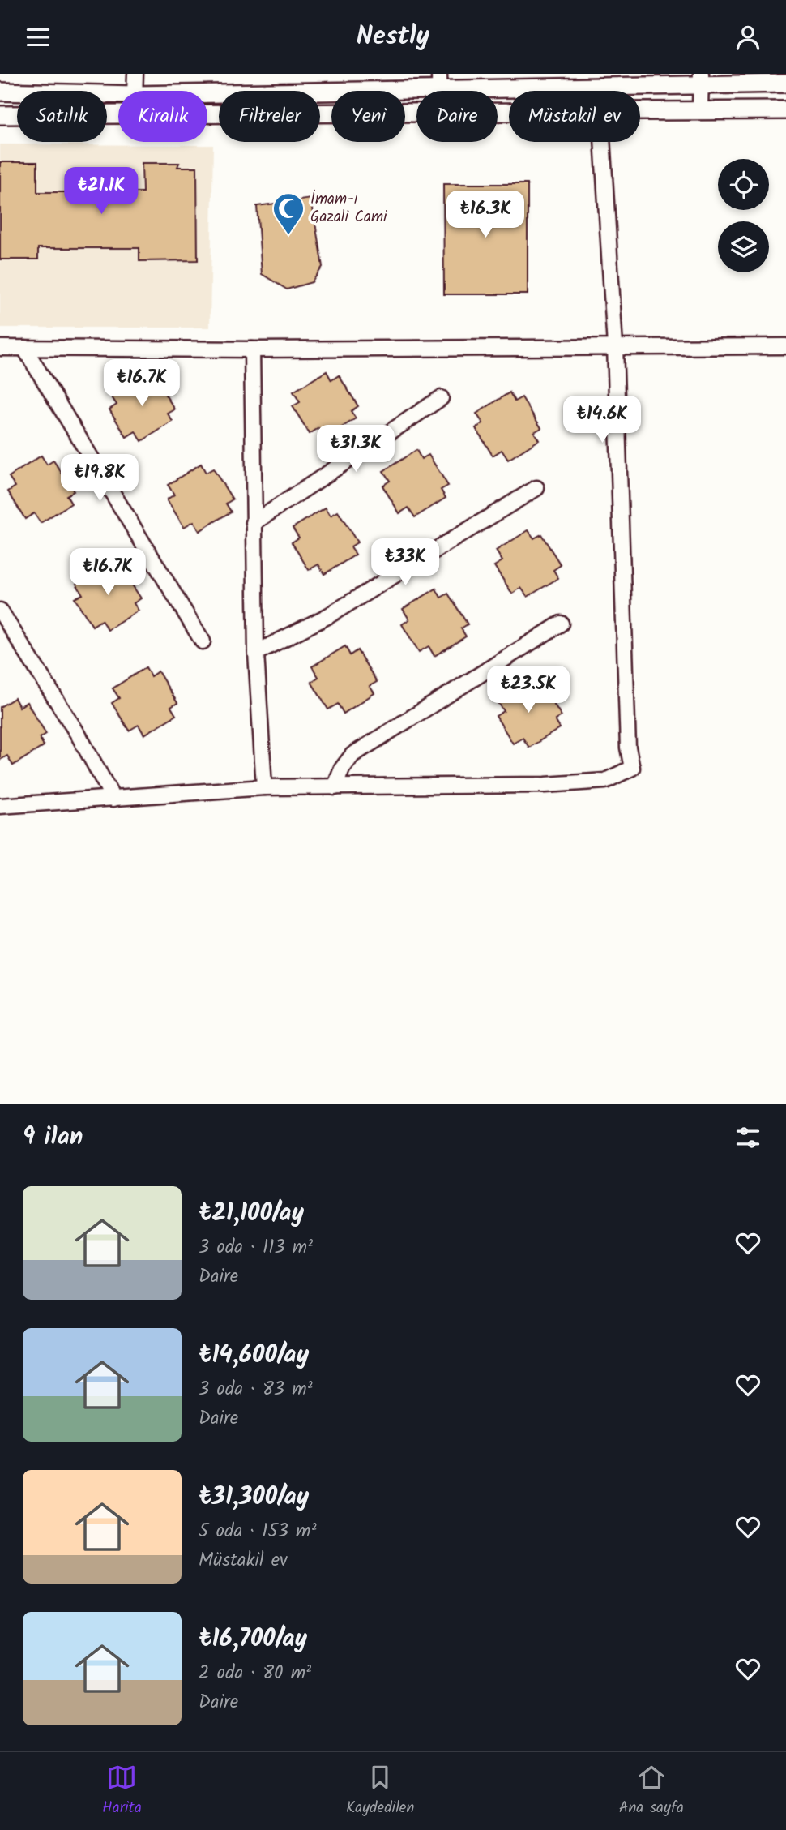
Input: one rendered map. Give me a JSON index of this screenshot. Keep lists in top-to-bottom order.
{
  "places": {
    "mosque": ["İmam-ı Gazali Cami"]
  },
  "page": {
    "header": "Nestly",
    "chip": [
      "Satılık",
      "Kiralık",
      "Filtreler",
      "Yeni",
      "Daire",
      "Müstakil ev"
    ],
    "price": [
      "₺21.1K",
      "₺16.3K",
      "₺16.7K",
      "₺14.6K",
      "₺31.3K",
      "₺19.8K",
      "₺33K",
      "₺16.7K",
      "₺23.5K"
    ],
    "heading": "9 ilan",
    "list": [
      {
        "name": "₺21,100/ay",
        "note": "3 oda · 113 m² · Daire"
      },
      {
        "name": "₺14,600/ay",
        "note": "3 oda · 83 m² · Daire"
      },
      {
        "name": "₺31,300/ay",
        "note": "5 oda · 153 m² · Müstakil ev"
      },
      {
        "name": "₺16,700/ay",
        "note": "2 oda · 80 m² · Daire"
      }
    ],
    "tabs": ["Harita", "Kaydedilen", "Ana sayfa"]
  }
}
